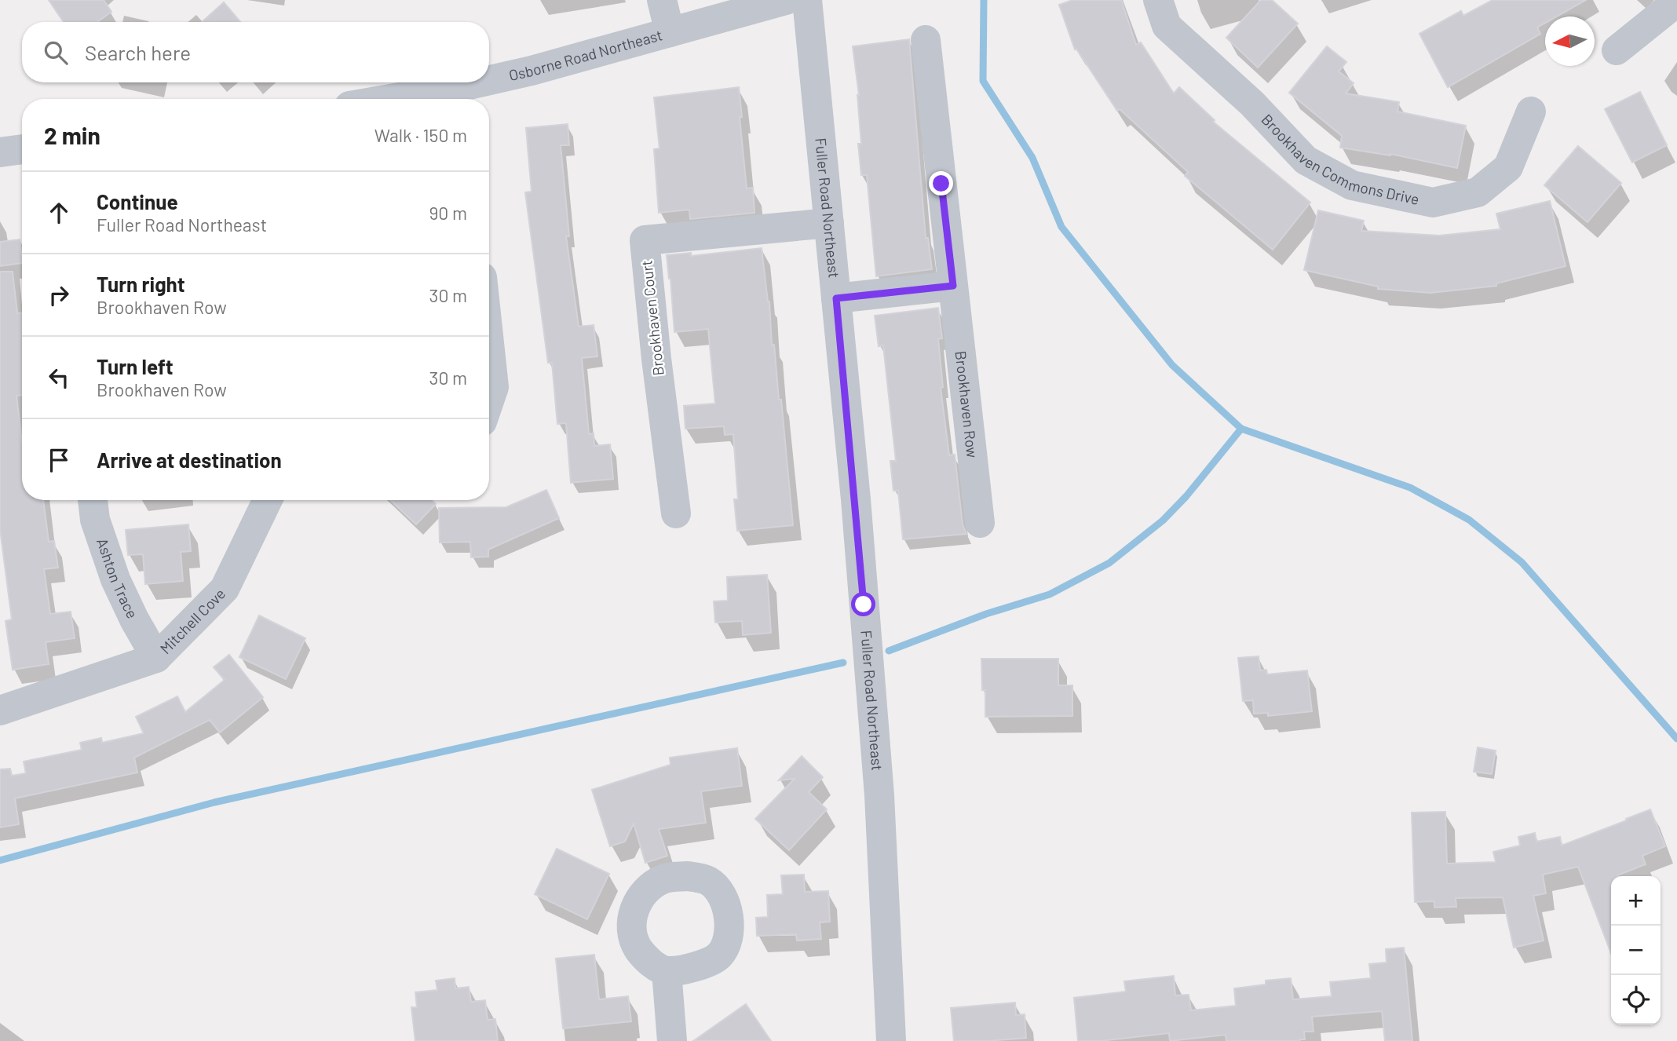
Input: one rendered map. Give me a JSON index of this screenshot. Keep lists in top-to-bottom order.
{
  "streets": {
    "street": [
      "Osborne Road Northeast",
      "Brookhaven Commons Drive",
      "Fuller Road Northeast",
      "Brookhaven Court",
      "Brookhaven Row",
      "Ashton Trace",
      "Mitchell Cove"
    ]
  },
  "crossings": [
    ["Fuller Road Northeast", "Brookhaven Court"],
    ["Ashton Trace", "Mitchell Cove"]
  ],
  "north": "left",
  "page": {
    "search": "Search here",
    "heading": ["2 min", "Walk · 150 m"],
    "list": [
      ["Continue", "Fuller Road Northeast", "90 m"],
      ["Turn right", "Brookhaven Row", "30 m"],
      ["Turn left", "Brookhaven Row", "30 m"],
      "Arrive at destination"
    ],
    "map_buttons": ["+", "−"]
  }
}
